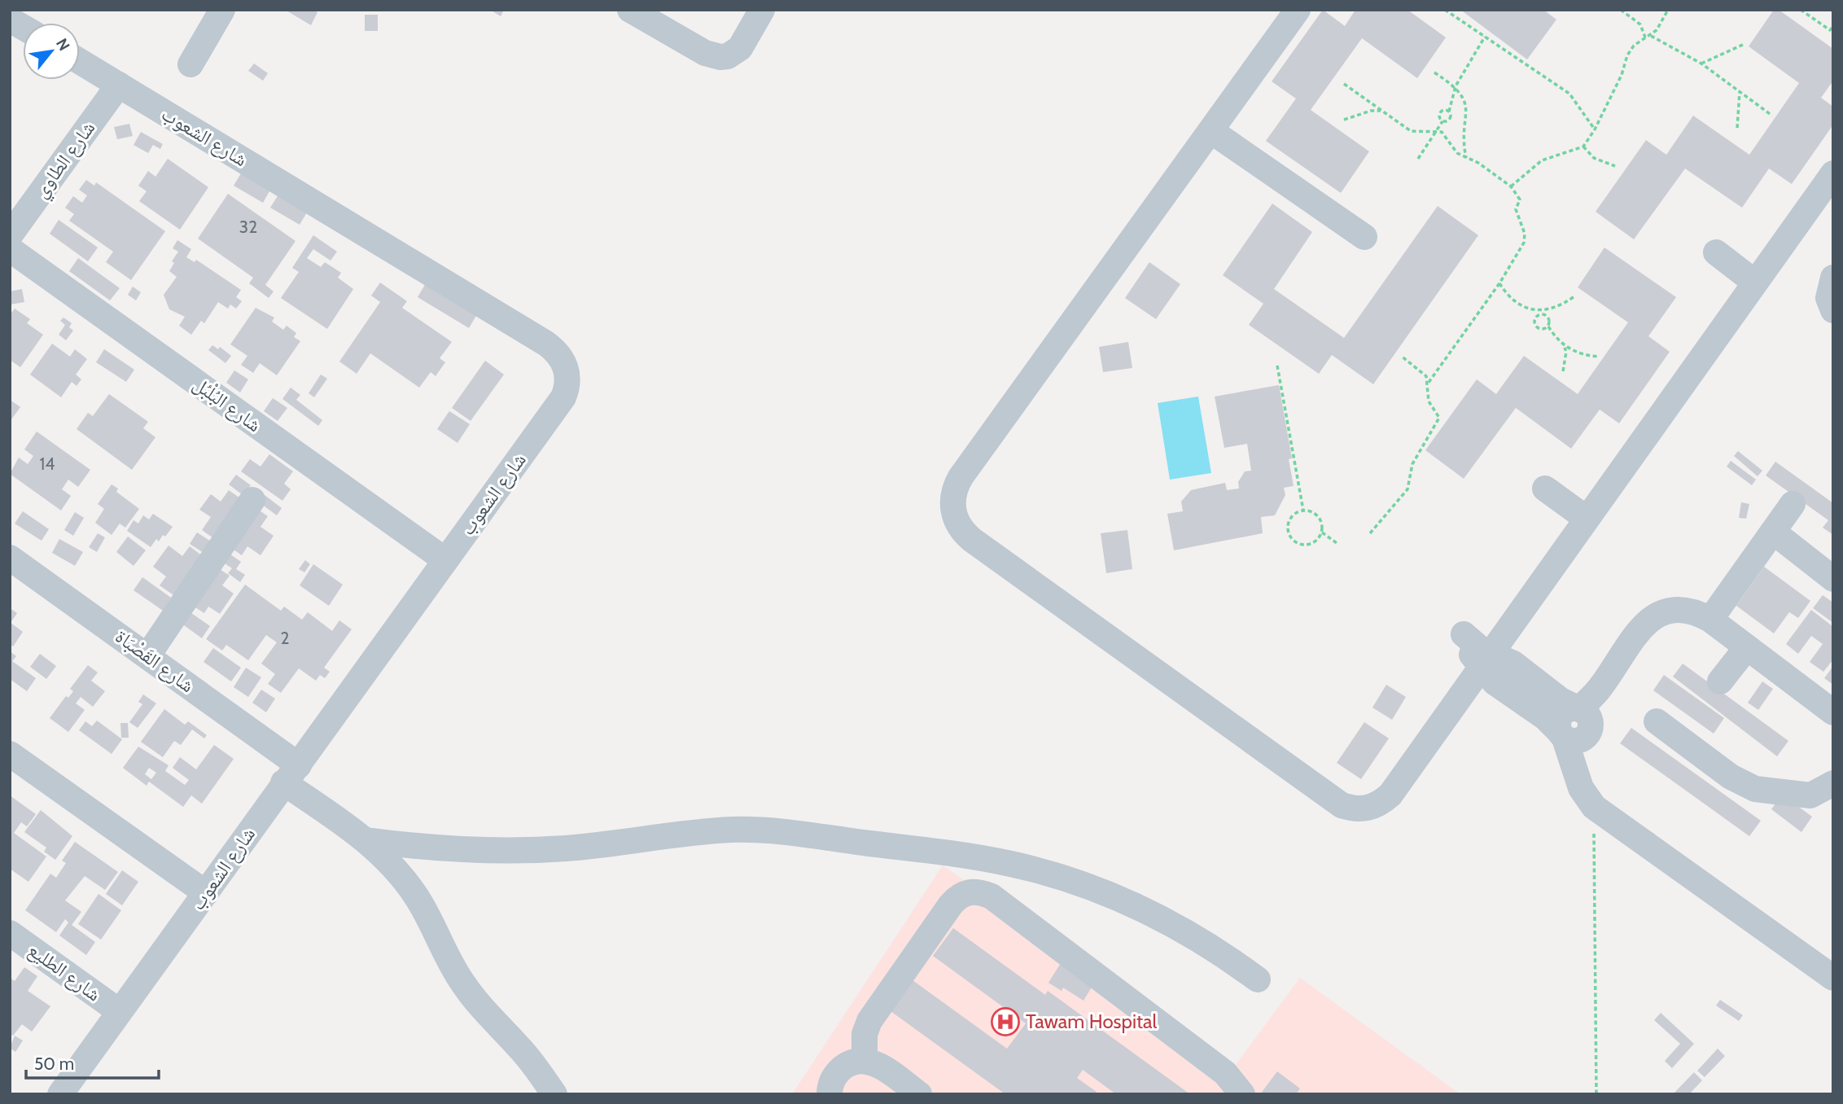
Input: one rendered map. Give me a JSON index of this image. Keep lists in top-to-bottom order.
{
  "streets": {
    "street": [
      "شارع الشعوب",
      "شارع الطاوي",
      "شارع البُلْبُل",
      "شارع القَصْبَاة",
      "شارع الطليع"
    ]
  },
  "crossings": [
    ["شارع الشعوب", "شارع الطاوي"],
    ["شارع الشعوب", "شارع البُلْبُل"],
    ["شارع الشعوب", "شارع القَصْبَاة"],
    ["شارع الشعوب", "شارع الطليع"]
  ],
  "places": {
    "hospital": ["Tawam Hospital"]
  },
  "house_numbers": ["32", "14", "2"],
  "scale_bar": "50 m",
  "north": "top right"
}
